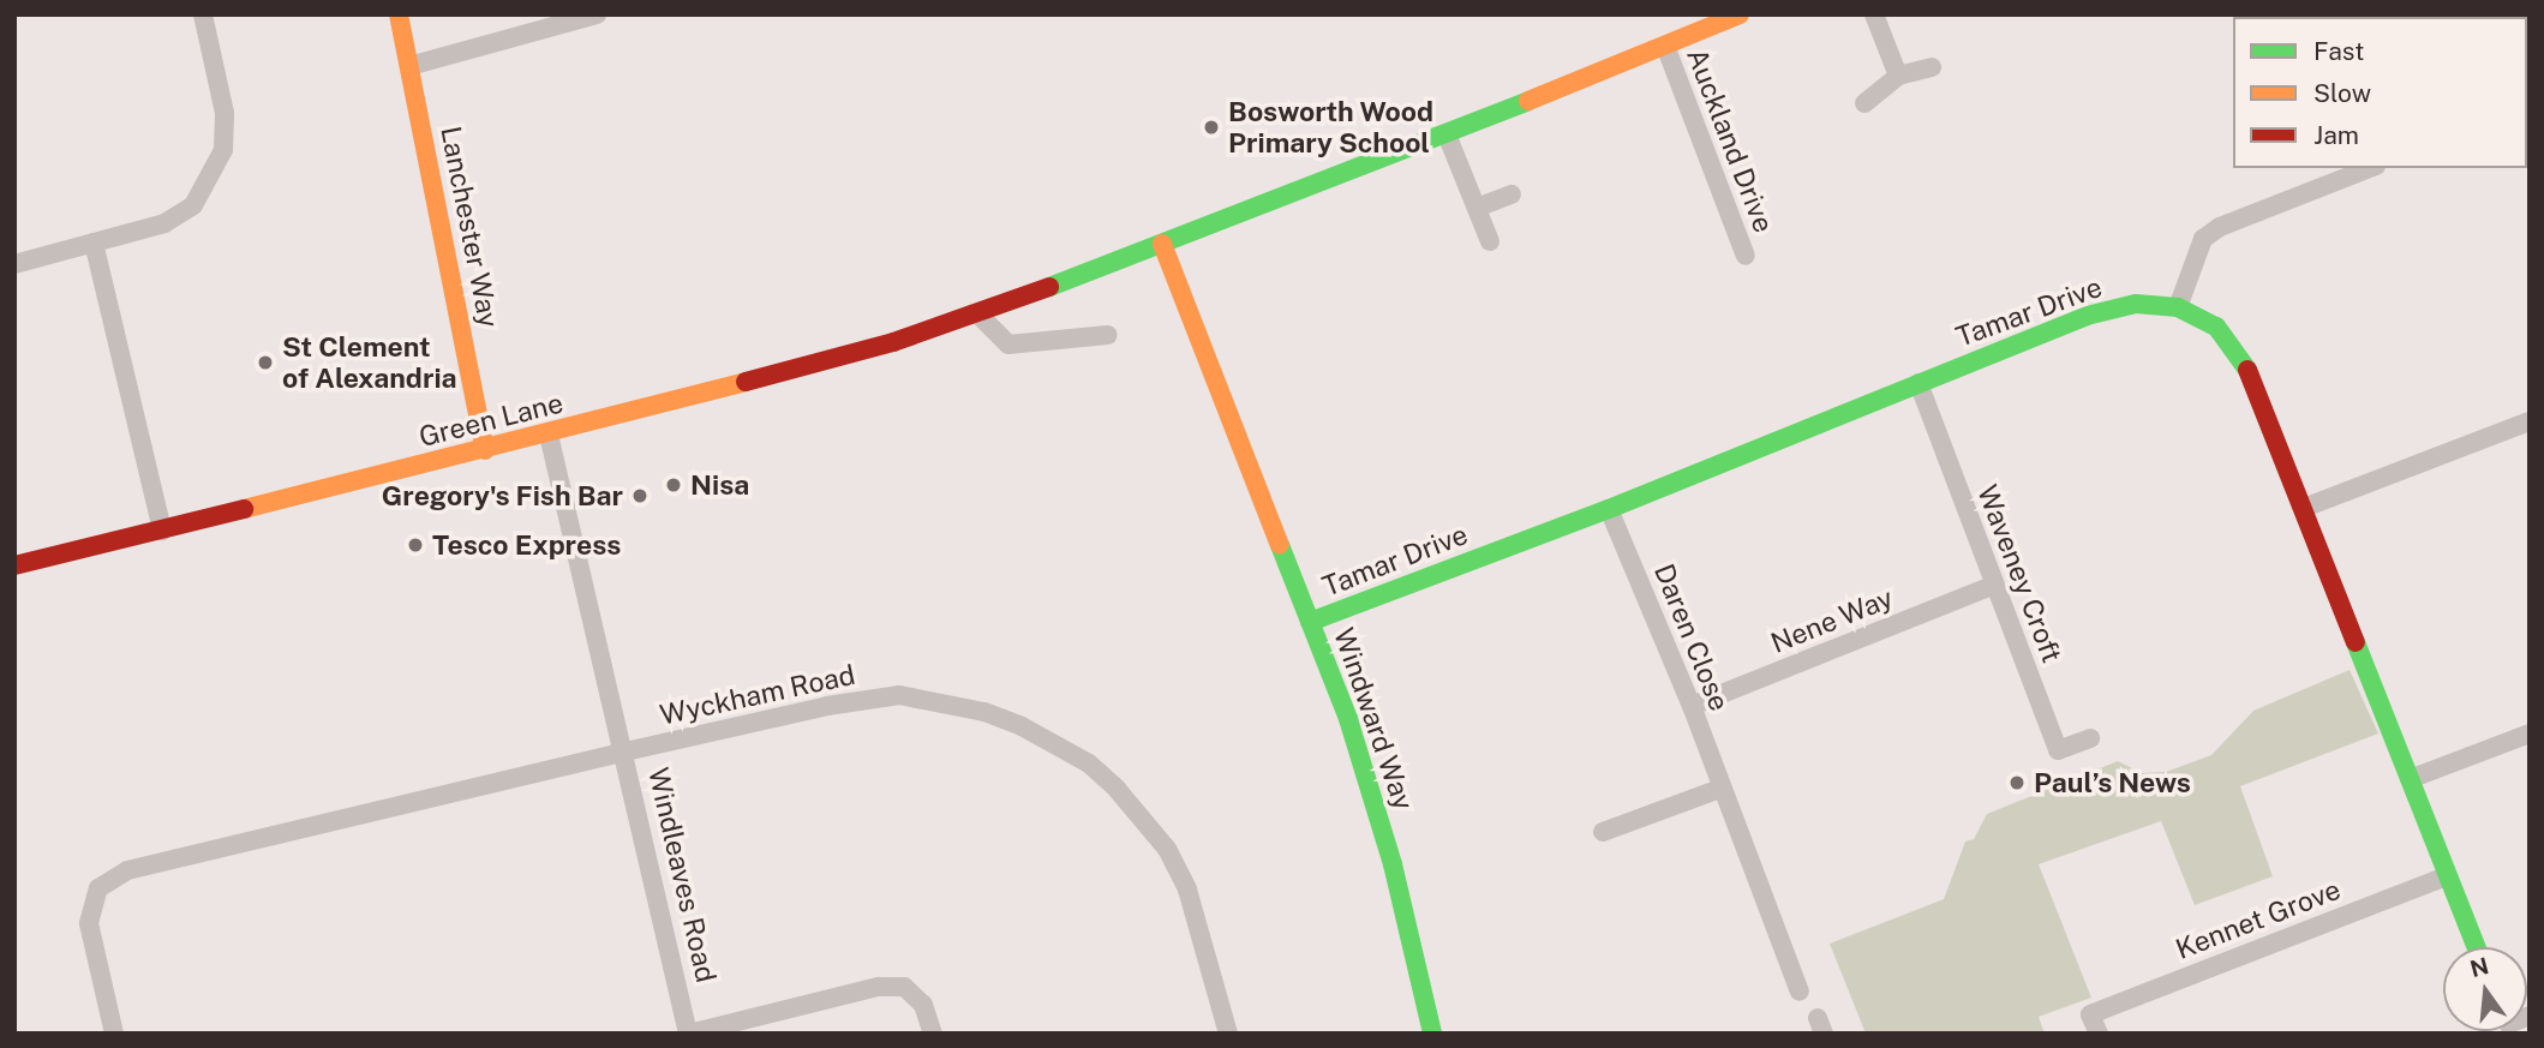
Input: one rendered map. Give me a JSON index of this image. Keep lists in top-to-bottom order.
{
  "streets": {
    "street": [
      "Auckland Drive",
      "Lanchester Way",
      "Tamar Drive",
      "Green Lane",
      "Waveney Croft",
      "Nene Way",
      "Daren Close",
      "Wyckham Road",
      "Windward Way",
      "Windleaves Road",
      "Kennet Grove"
    ]
  },
  "crossings": [
    ["Auckland Drive", "Green Lane"],
    ["Auckland Drive", "Windward Way"],
    ["Lanchester Way", "Green Lane"],
    ["Tamar Drive", "Waveney Croft"],
    ["Tamar Drive", "Daren Close"],
    ["Tamar Drive", "Windward Way"],
    ["Tamar Drive", "Kennet Grove"],
    ["Green Lane", "Windward Way"],
    ["Green Lane", "Windleaves Road"],
    ["Waveney Croft", "Nene Way"],
    ["Nene Way", "Daren Close"],
    ["Wyckham Road", "Windleaves Road"]
  ],
  "places": [
    "Bosworth Wood Primary School",
    "St Clement of Alexandria",
    "Nisa",
    "Gregory's Fish Bar",
    "Tesco Express",
    "Paul’s News"
  ],
  "legend": ["Fast", "Slow", "Jam"],
  "north": "top"
}
